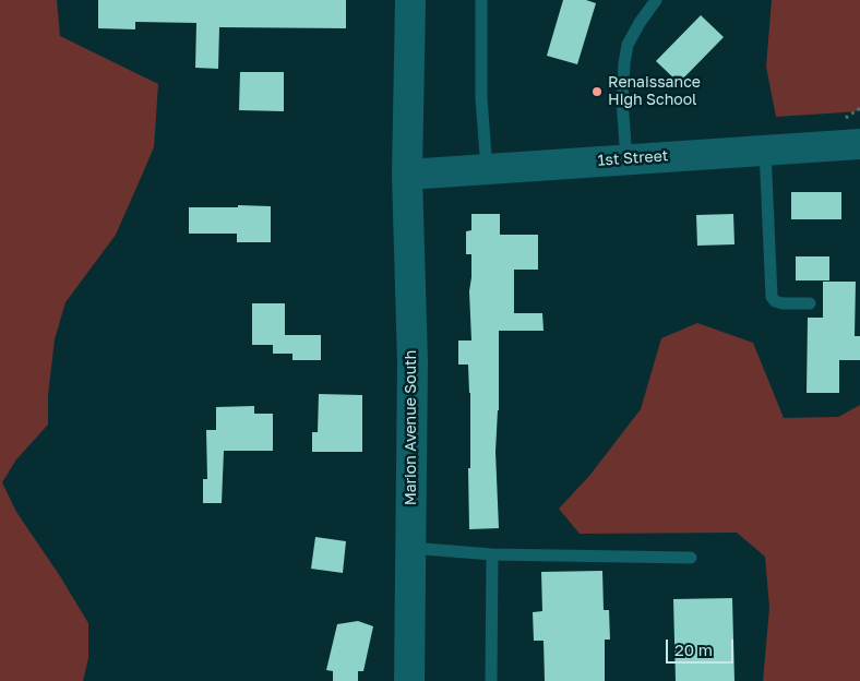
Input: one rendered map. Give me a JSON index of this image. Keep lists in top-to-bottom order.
{
  "streets": {
    "main road": ["1st Street", "Marion Avenue South"]
  },
  "crossings": [
    ["1st Street", "Marion Avenue South"]
  ],
  "places": ["Renaissance High School"],
  "scale_bar": "20 m"
}
